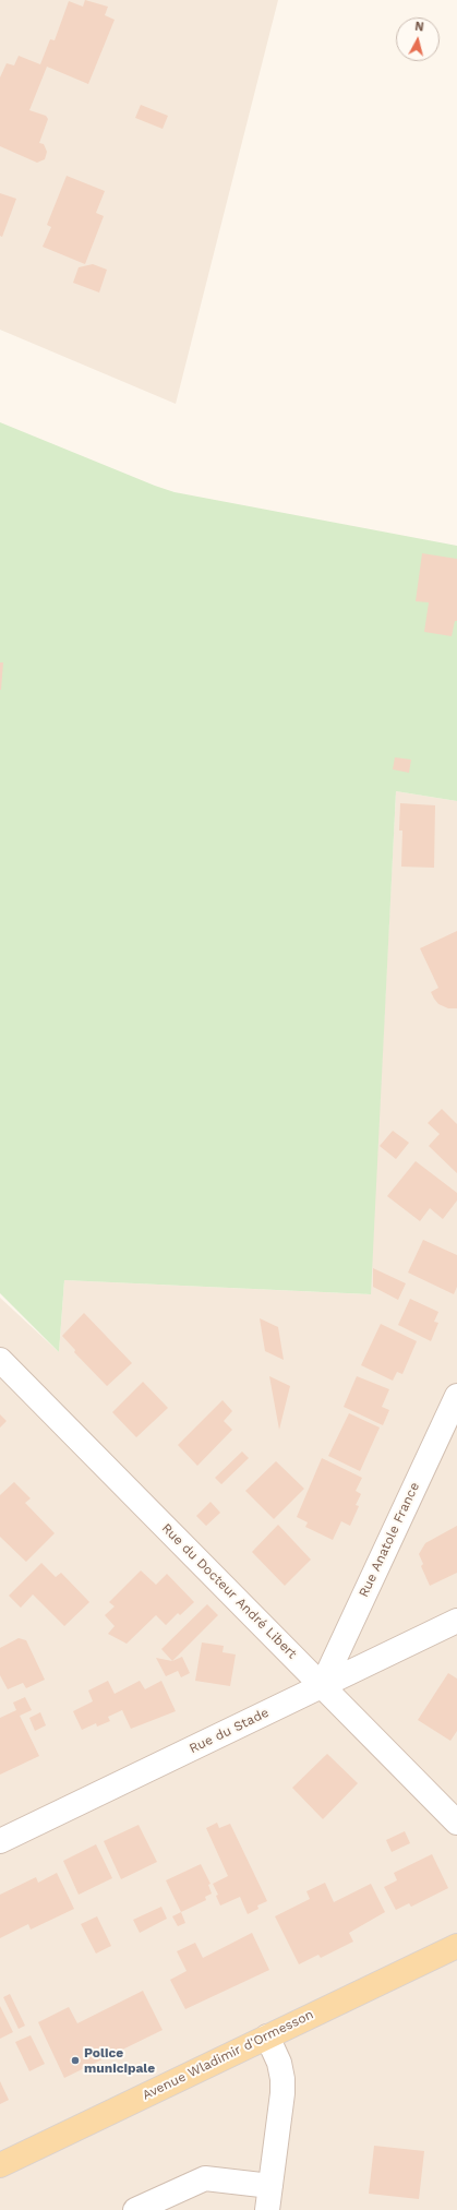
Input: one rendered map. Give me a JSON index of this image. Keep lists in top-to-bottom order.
{
  "streets": {
    "main road": ["Avenue Wladimir d'Ormesson"],
    "street": ["Rue Anatole France", "Rue du Docteur André Libert", "Rue du Stade"]
  },
  "crossings": [
    ["Rue Anatole France", "Rue du Docteur André Libert"],
    ["Rue Anatole France", "Rue du Stade"],
    ["Rue du Docteur André Libert", "Rue du Stade"]
  ],
  "places": ["Police municipale"],
  "north": "top"
}
